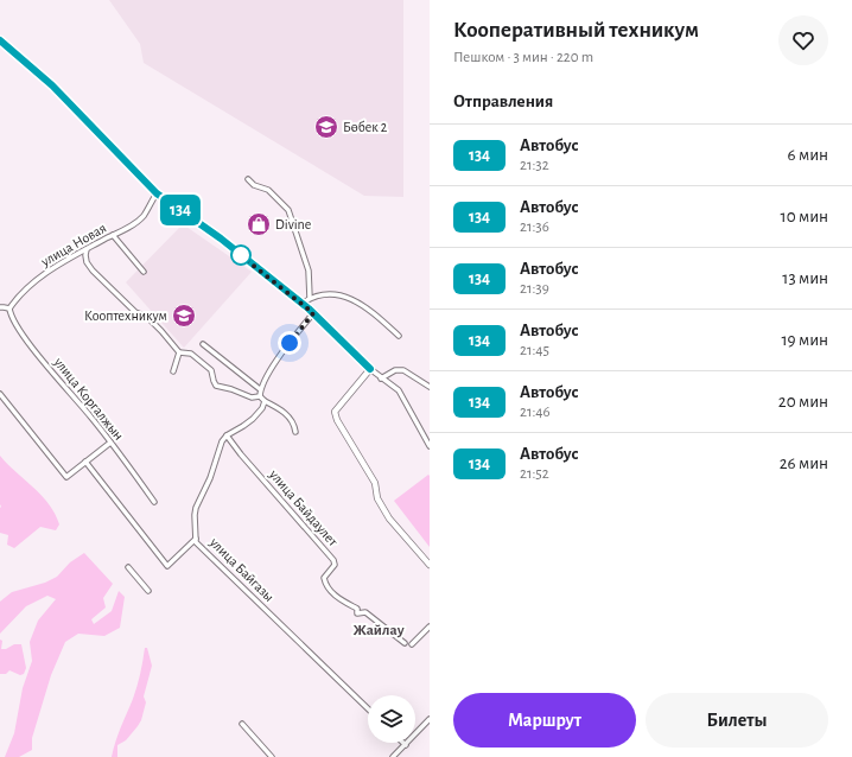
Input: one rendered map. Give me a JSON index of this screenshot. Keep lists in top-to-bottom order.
{
  "streets": {
    "street": [
      "улица Новая",
      "улица Коргалжын",
      "улица Байдаулет",
      "улица Байгазы"
    ]
  },
  "crossings": [
    ["улица Новая", "улица Коргалжын"]
  ],
  "districts": ["Жайлау"],
  "places": {
    "school or university": ["Бөбек 2", "Кооптехникум"],
    "shop": ["Divine"]
  },
  "lines": ["bus line 134"],
  "page": {
    "on_map": "134",
    "heading": [
      ["Кооперативный техникум", "Пешком · 3 мин · 220 m"],
      "Отправления"
    ],
    "list": [
      {
        "mark": "134",
        "name": "Автобус",
        "note": "21:32",
        "value": "6 мин"
      },
      {
        "mark": "134",
        "name": "Автобус",
        "note": "21:36",
        "value": "10 мин"
      },
      {
        "mark": "134",
        "name": "Автобус",
        "note": "21:39",
        "value": "13 мин"
      },
      {
        "mark": "134",
        "name": "Автобус",
        "note": "21:45",
        "value": "19 мин"
      },
      {
        "mark": "134",
        "name": "Автобус",
        "note": "21:46",
        "value": "20 мин"
      },
      {
        "mark": "134",
        "name": "Автобус",
        "note": "21:52",
        "value": "26 мин"
      }
    ],
    "buttons": ["Маршрут", "Билеты"]
  }
}
